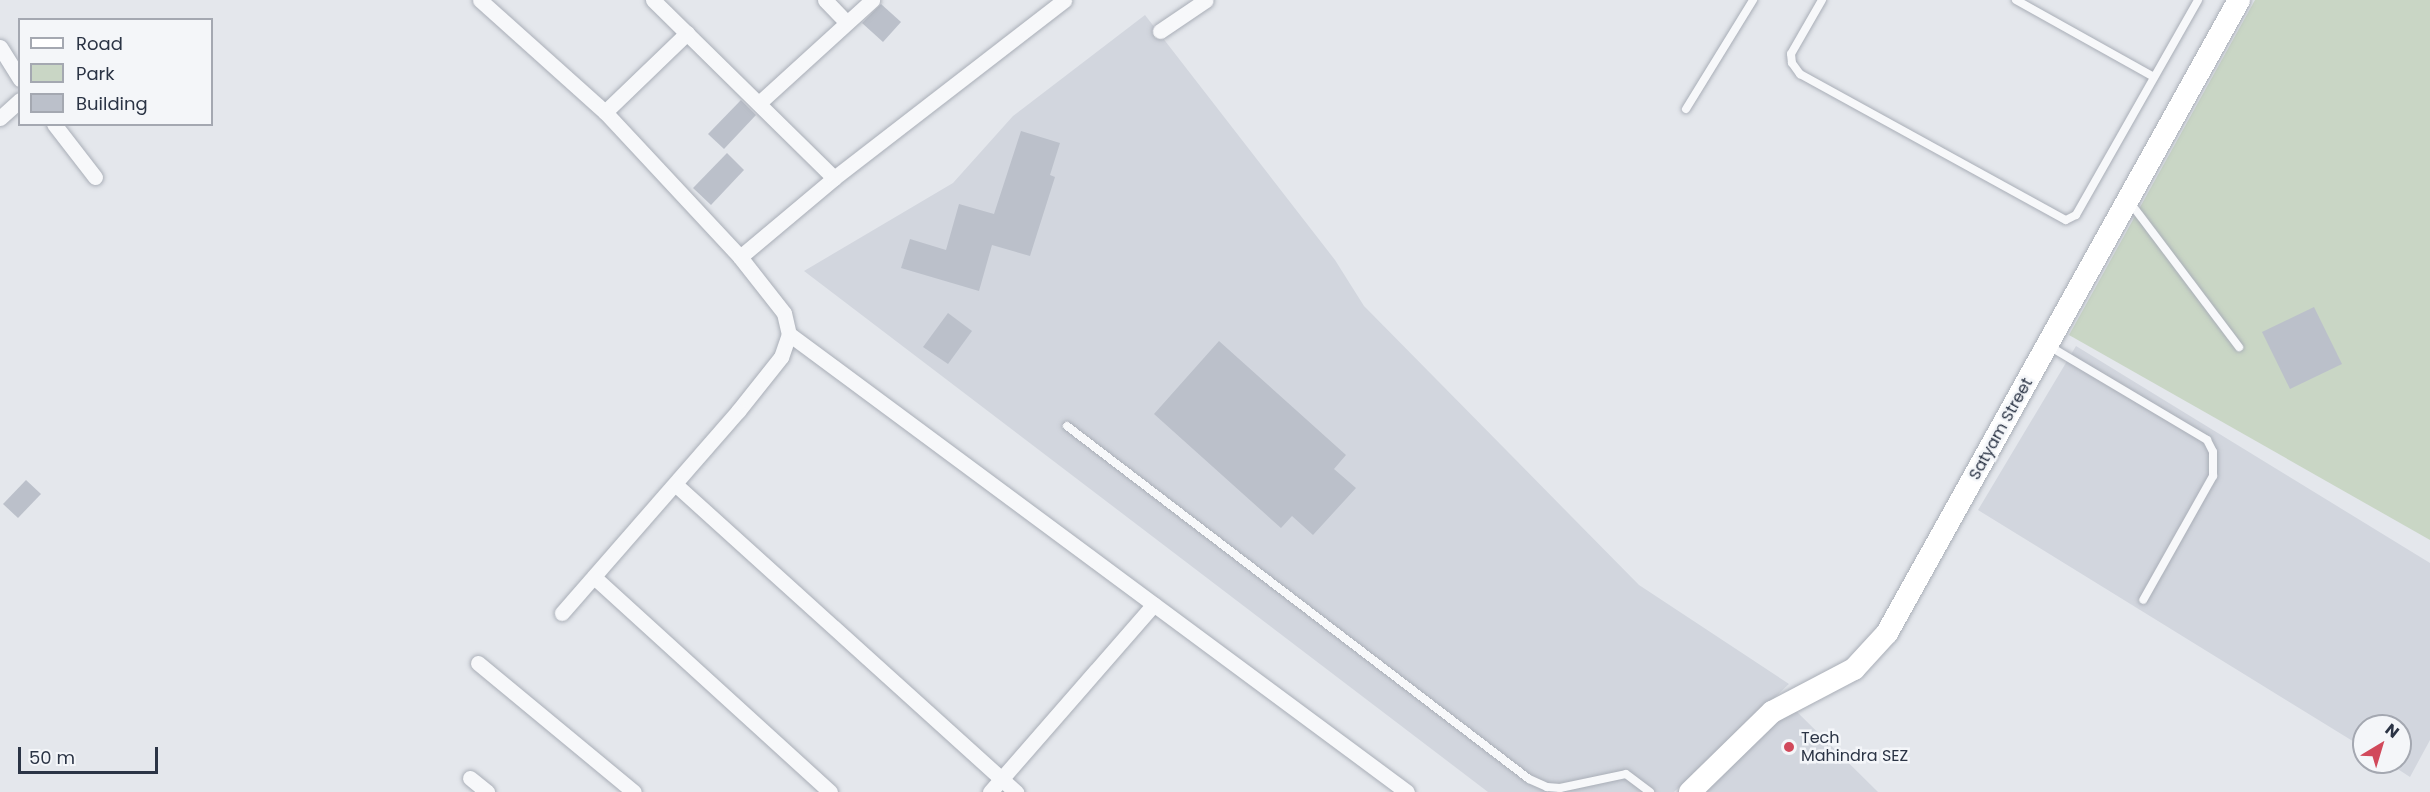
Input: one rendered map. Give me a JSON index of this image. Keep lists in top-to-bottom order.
{
  "streets": {
    "street": ["Satyam Street"]
  },
  "places": ["Tech Mahindra SEZ"],
  "legend": ["Road", "Park", "Building"],
  "scale_bar": "50 m",
  "north": "top right"
}
